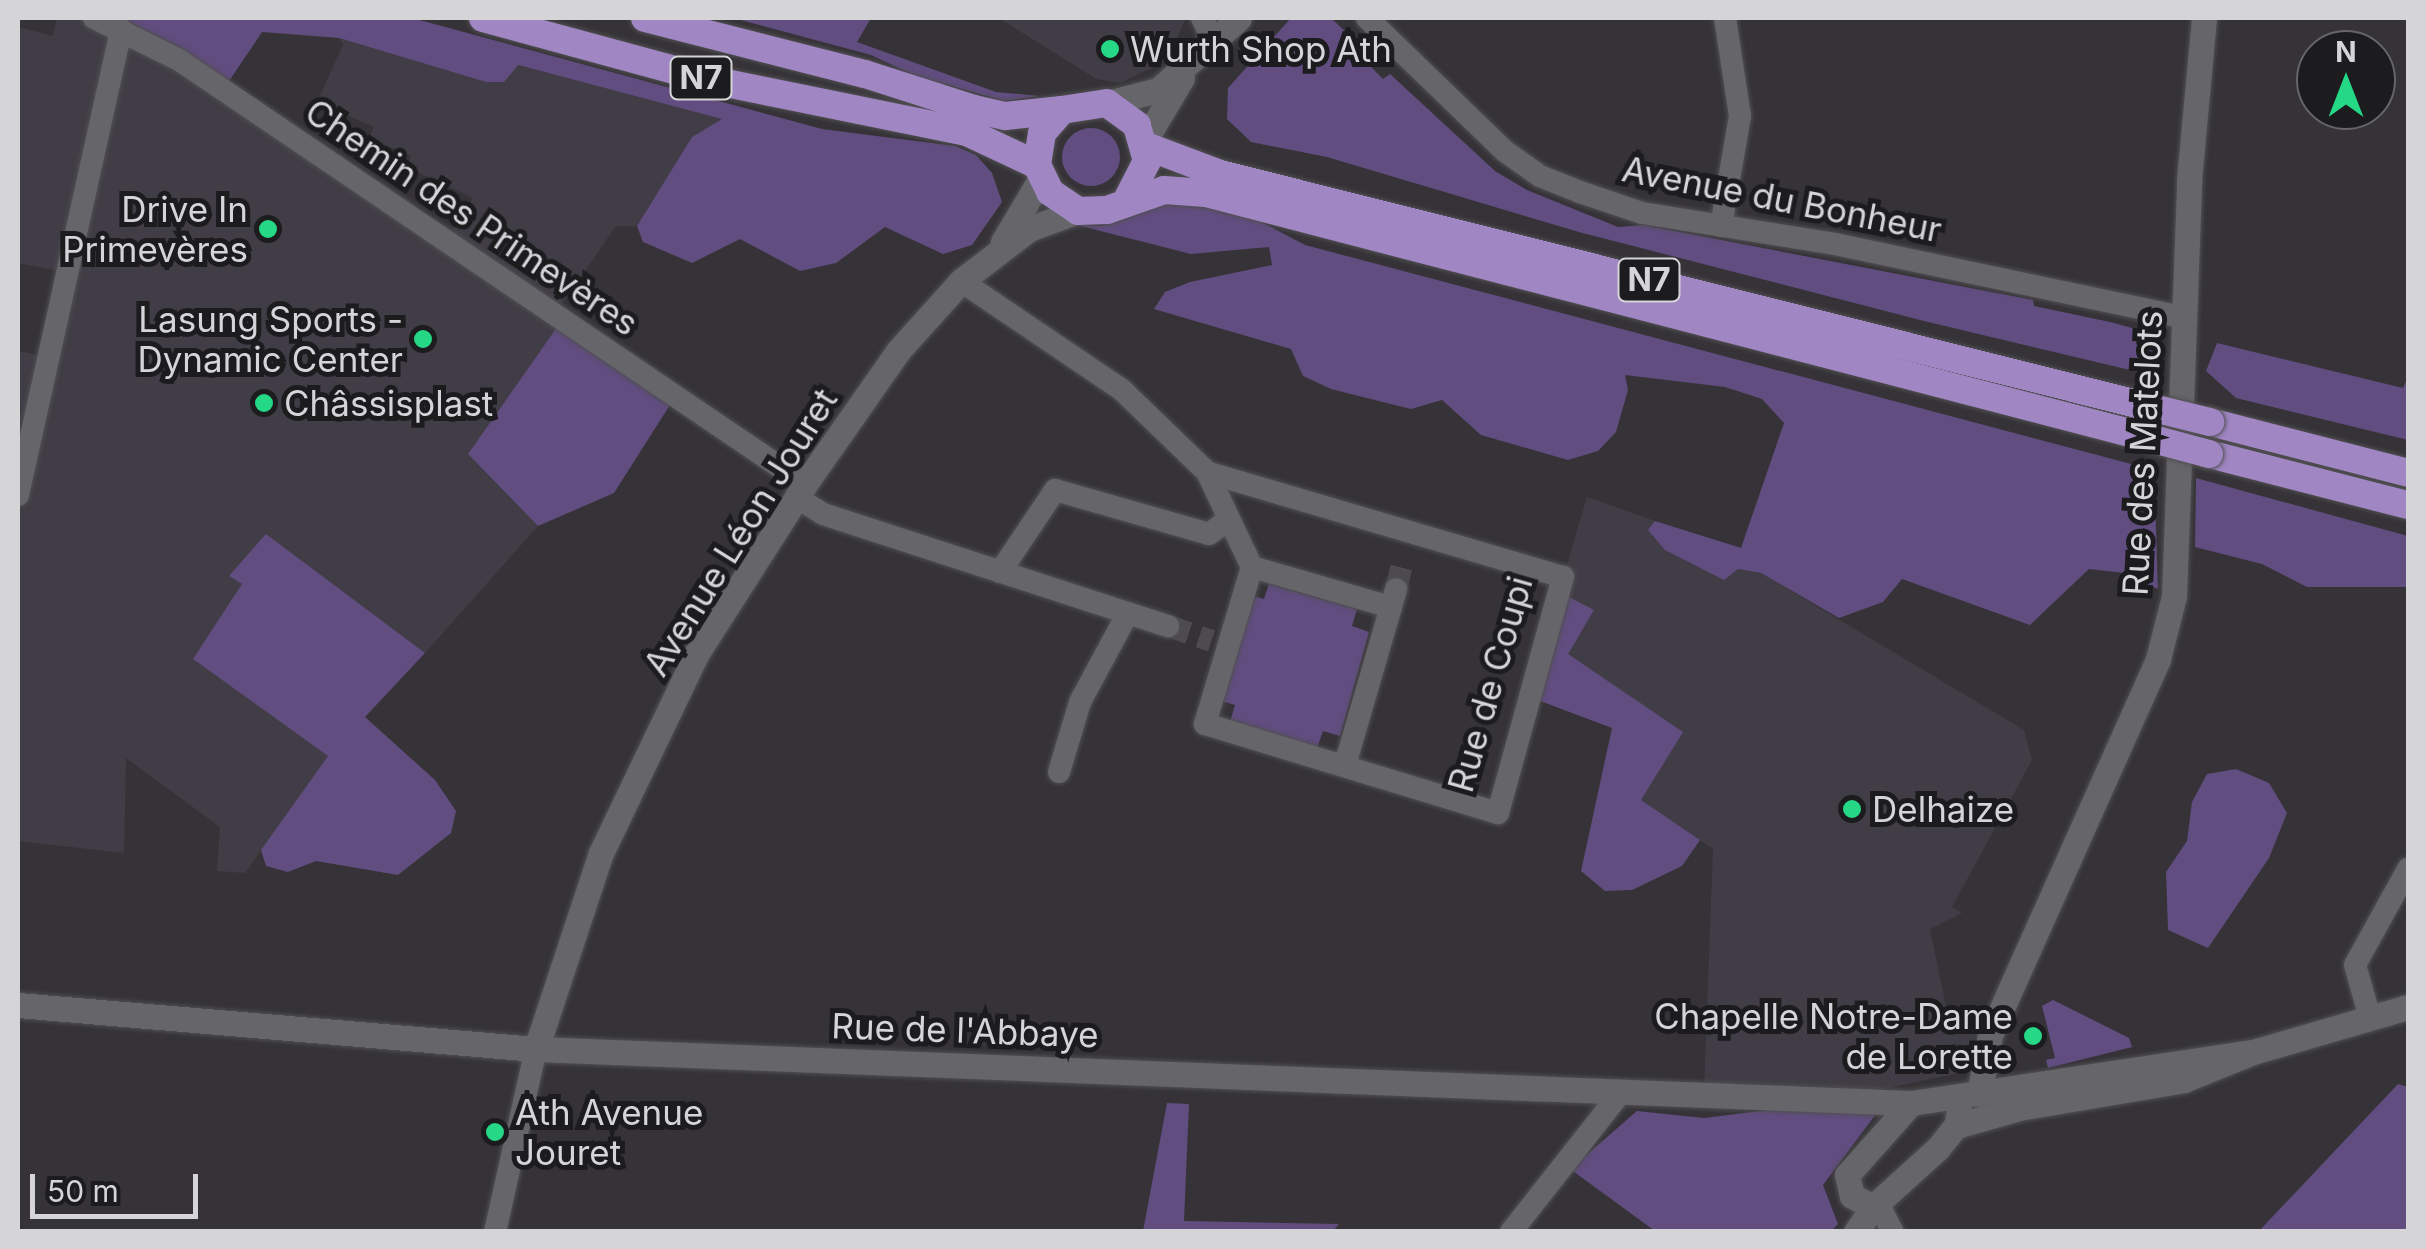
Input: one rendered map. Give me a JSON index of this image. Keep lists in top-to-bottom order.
{
  "streets": {
    "highway": ["N7"],
    "street": [
      "Avenue du Bonheur",
      "Chemin des Primevères",
      "Rue des Matelots",
      "Avenue Léon Jouret",
      "Rue de Coupi",
      "Rue de l'Abbaye"
    ]
  },
  "crossings": [
    ["N7", "Avenue Léon Jouret"],
    ["Avenue du Bonheur", "Rue des Matelots"],
    ["Chemin des Primevères", "Avenue Léon Jouret"],
    ["Rue des Matelots", "Rue de l'Abbaye"],
    ["Avenue Léon Jouret", "Rue de Coupi"],
    ["Avenue Léon Jouret", "Rue de l'Abbaye"]
  ],
  "places": [
    "Wurth Shop Ath",
    "Drive In Primevères",
    "Lasung Sports - Dynamic Center",
    "Châssisplast",
    "Delhaize",
    "Chapelle Notre-Dame de Lorette",
    "Ath Avenue Jouret"
  ],
  "scale_bar": "50 m",
  "north": "top"
}
